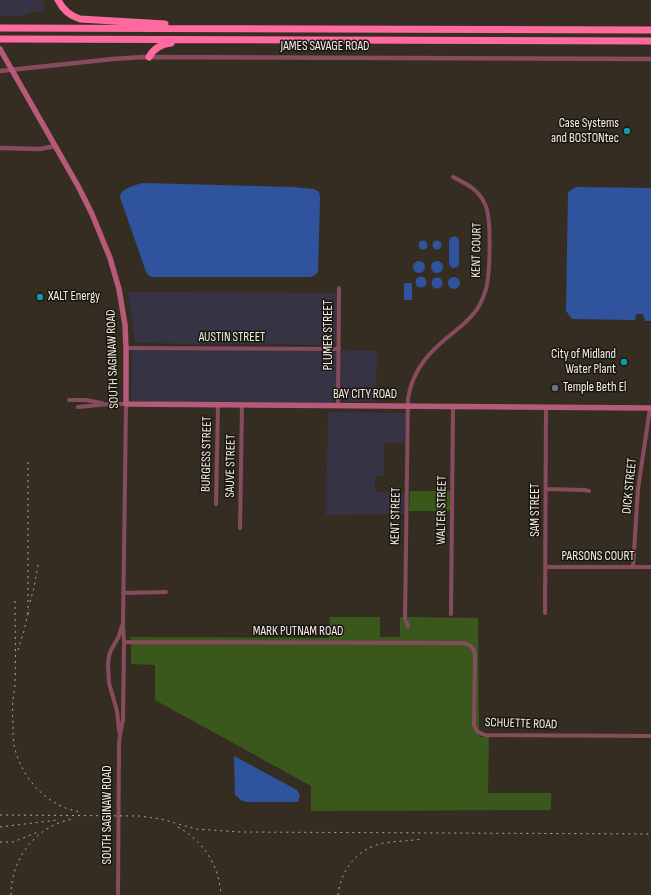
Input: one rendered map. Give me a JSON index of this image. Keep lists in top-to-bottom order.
{
  "streets": {
    "main road": ["SOUTH SAGINAW ROAD", "BAY CITY ROAD"],
    "street": [
      "JAMES SAVAGE ROAD",
      "KENT COURT",
      "PLUMER STREET",
      "AUSTIN STREET",
      "BURGESS STREET",
      "SAUVE STREET",
      "DICK STREET",
      "WALTER STREET",
      "SAM STREET",
      "KENT STREET",
      "PARSONS COURT",
      "MARK PUTNAM ROAD",
      "SCHUETTE ROAD"
    ]
  },
  "crossings": [
    ["JAMES SAVAGE ROAD", "SOUTH SAGINAW ROAD"],
    ["KENT COURT", "BAY CITY ROAD"],
    ["KENT COURT", "KENT STREET"],
    ["PLUMER STREET", "AUSTIN STREET"],
    ["PLUMER STREET", "BAY CITY ROAD"],
    ["AUSTIN STREET", "SOUTH SAGINAW ROAD"],
    ["SOUTH SAGINAW ROAD", "BAY CITY ROAD"],
    ["SOUTH SAGINAW ROAD", "MARK PUTNAM ROAD"],
    ["BAY CITY ROAD", "BURGESS STREET"],
    ["BAY CITY ROAD", "SAUVE STREET"],
    ["BAY CITY ROAD", "DICK STREET"],
    ["BAY CITY ROAD", "WALTER STREET"],
    ["BAY CITY ROAD", "SAM STREET"],
    ["BAY CITY ROAD", "KENT STREET"],
    ["DICK STREET", "PARSONS COURT"],
    ["SAM STREET", "PARSONS COURT"],
    ["MARK PUTNAM ROAD", "SCHUETTE ROAD"]
  ],
  "places": [
    "Case Systems and BOSTONtec",
    "XALT Energy",
    "City of Midland Water Plant",
    "Temple Beth El"
  ]
}
